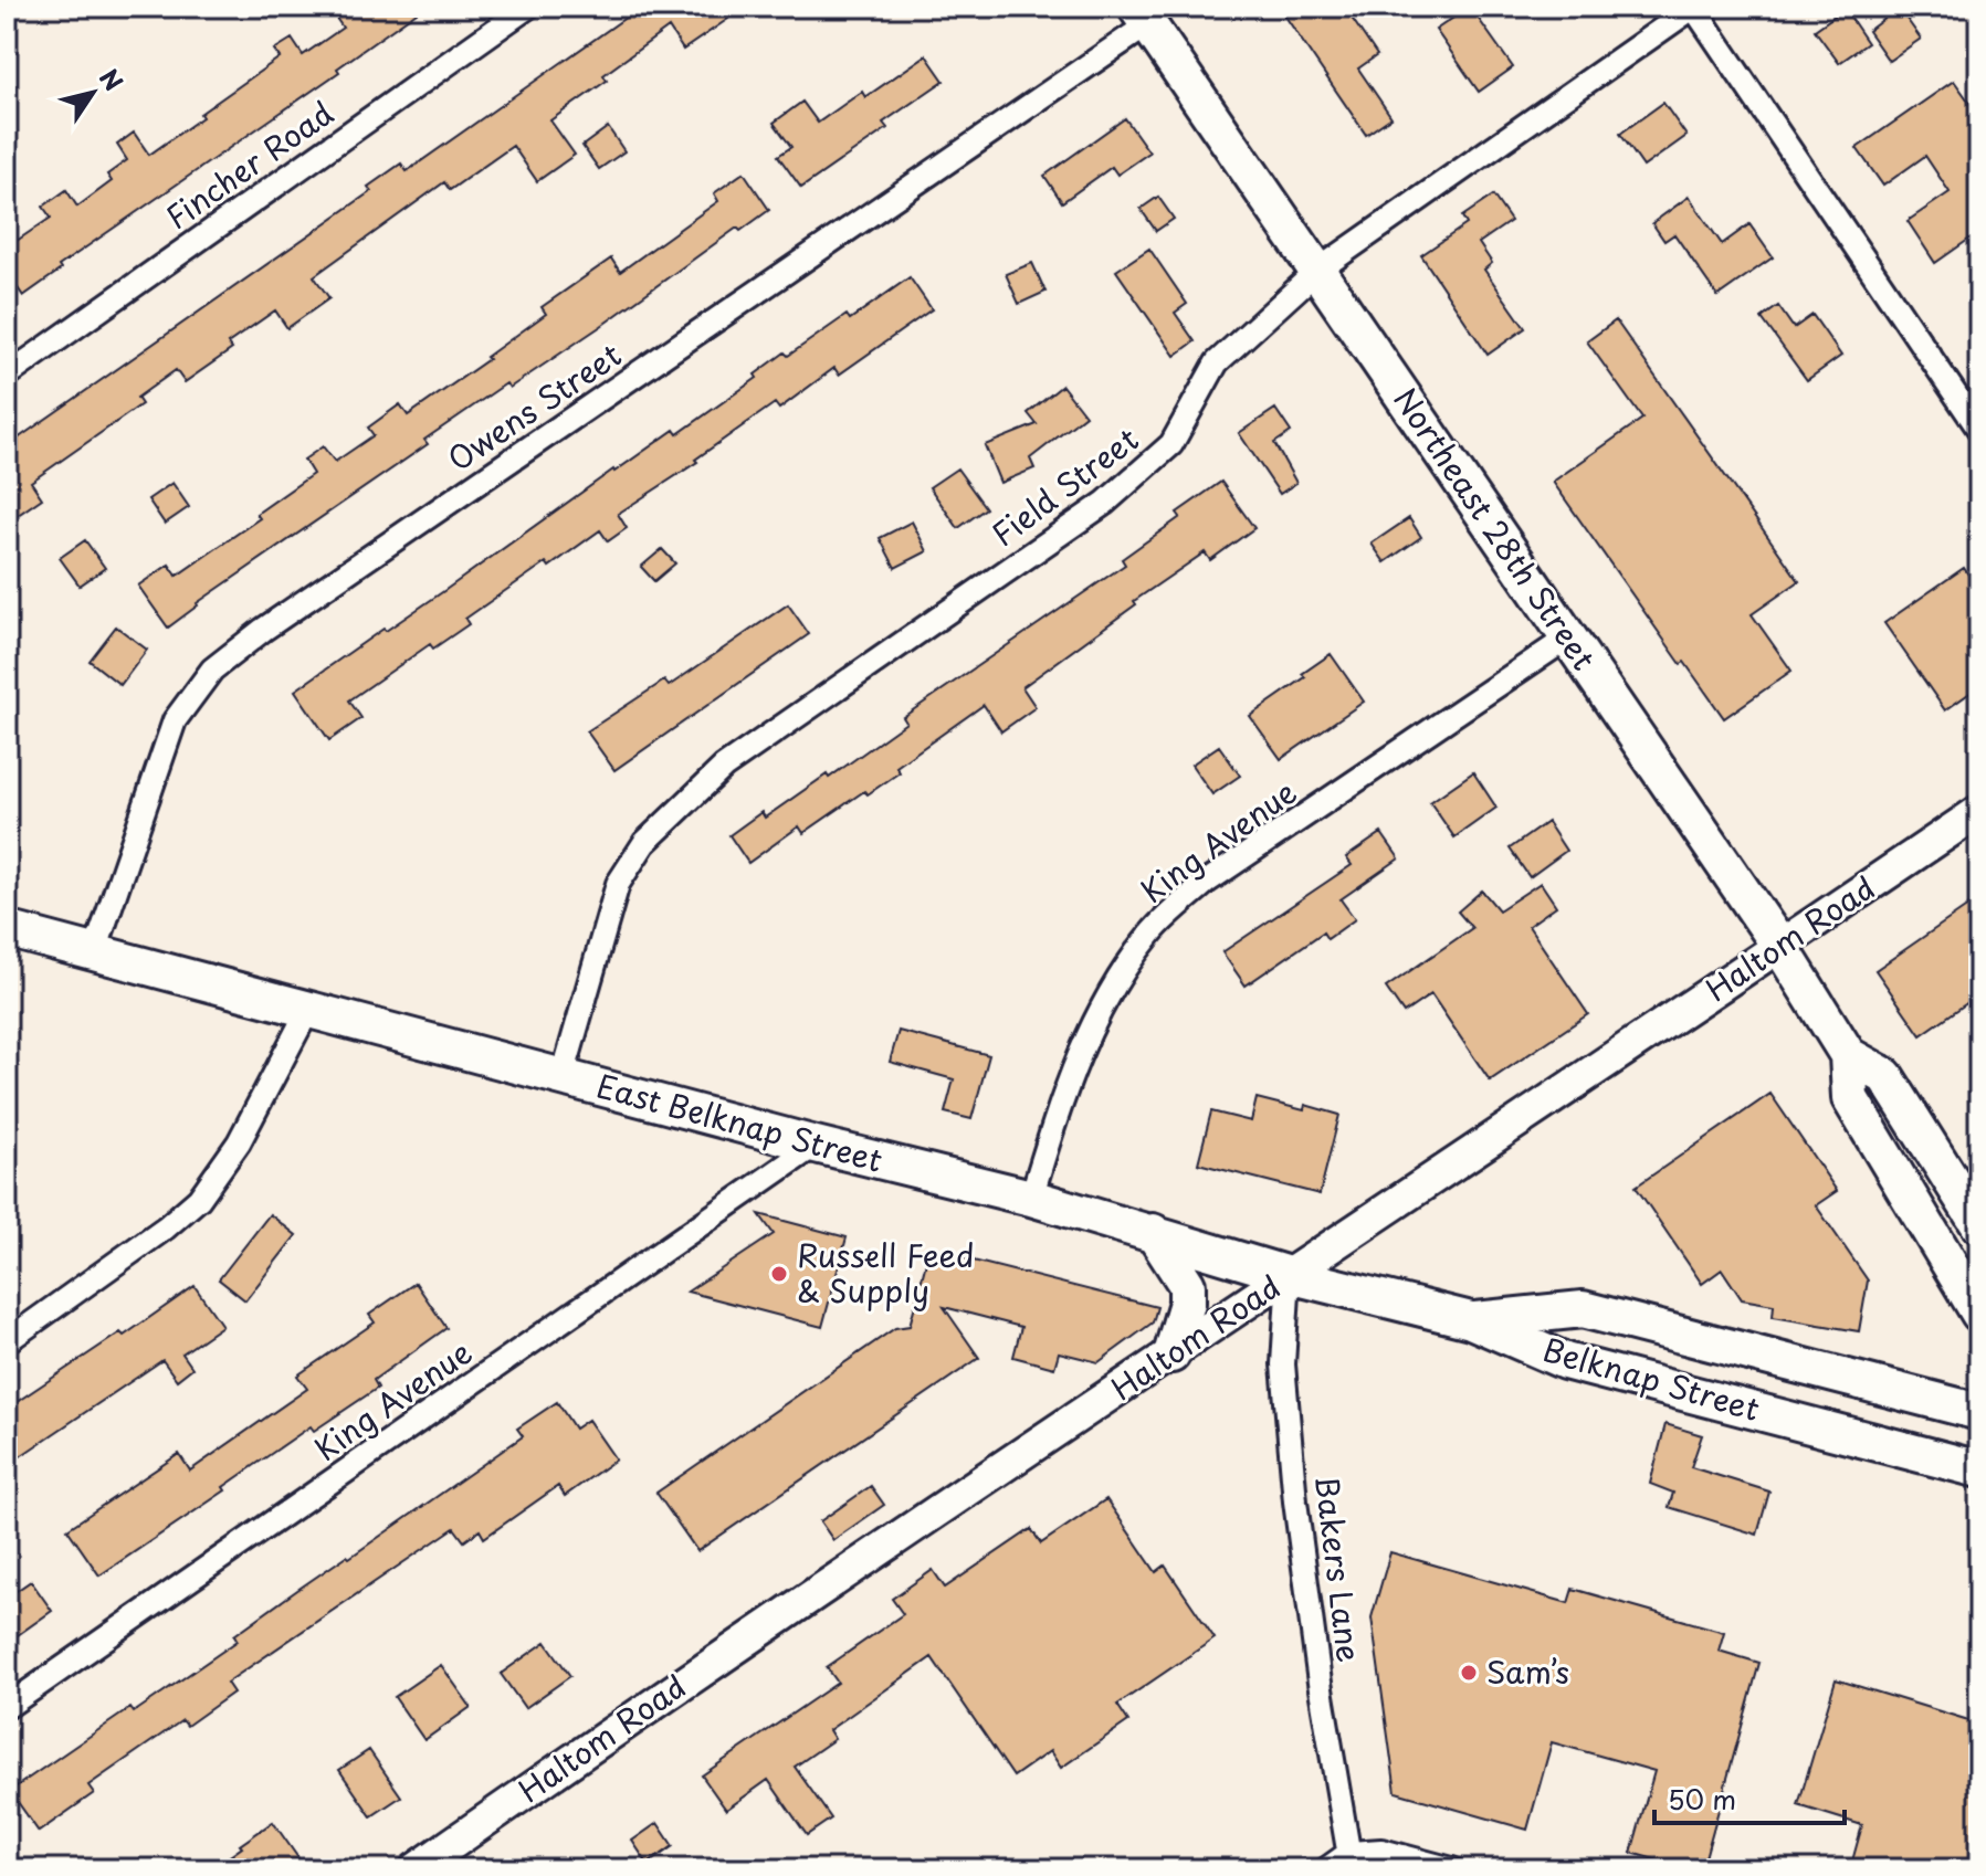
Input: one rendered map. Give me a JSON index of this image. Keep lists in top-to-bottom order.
{
  "streets": {
    "main road": [
      "Northeast 28th Street",
      "Haltom Road",
      "East Belknap Street",
      "Belknap Street"
    ],
    "street": [
      "Fincher Road",
      "Owens Street",
      "Field Street",
      "King Avenue",
      "Bakers Lane"
    ]
  },
  "crossings": [
    ["Owens Street", "Northeast 28th Street"],
    ["Owens Street", "East Belknap Street"],
    ["Field Street", "Northeast 28th Street"],
    ["Field Street", "East Belknap Street"],
    ["Northeast 28th Street", "King Avenue"],
    ["Northeast 28th Street", "Haltom Road"],
    ["King Avenue", "East Belknap Street"],
    ["Haltom Road", "East Belknap Street"],
    ["Haltom Road", "Bakers Lane"],
    ["East Belknap Street", "Belknap Street"],
    ["East Belknap Street", "Bakers Lane"]
  ],
  "places": ["Russell Feed & Supply", "Sam’s"],
  "scale_bar": "50 m",
  "north": "top right"
}
